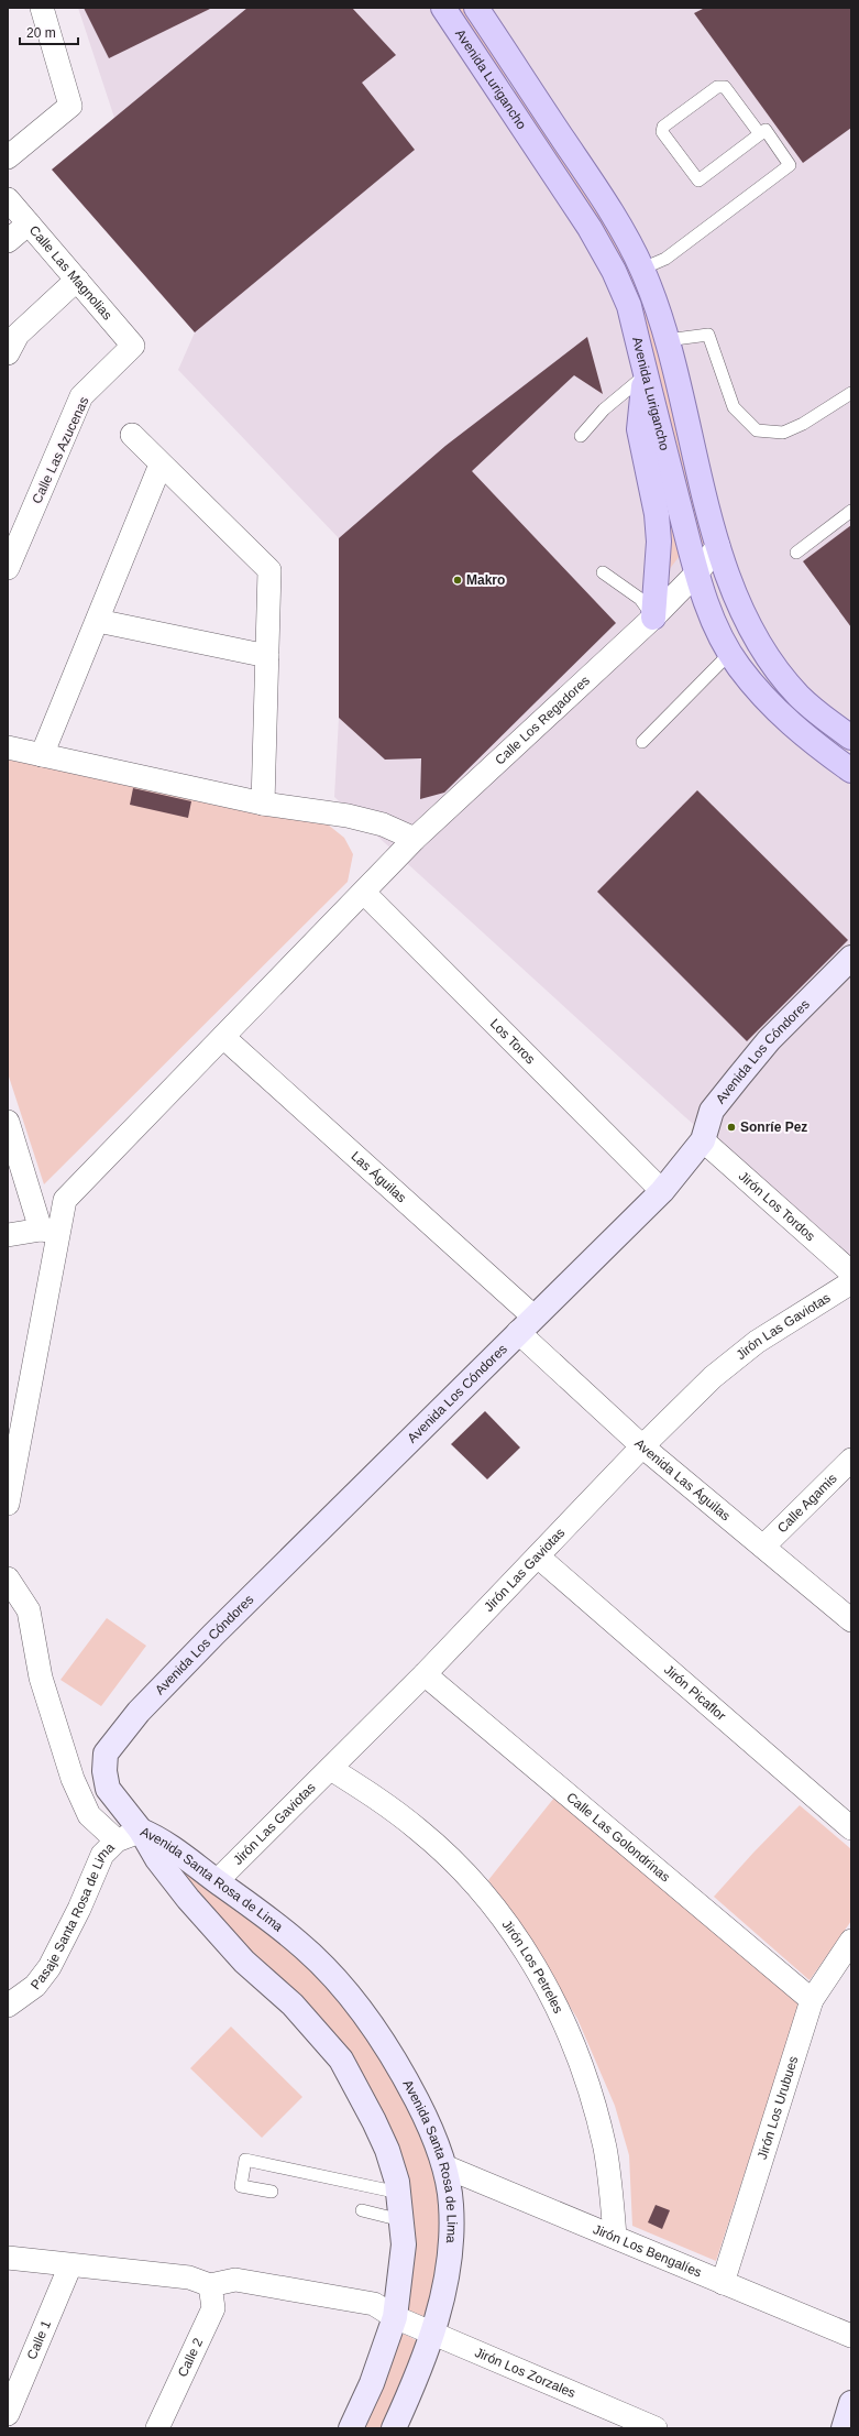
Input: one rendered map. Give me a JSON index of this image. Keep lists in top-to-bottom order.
{
  "streets": {
    "main road": ["Avenida Lurigancho", "Avenida Los Cóndores", "Avenida Santa Rosa de Lima"],
    "street": [
      "Calle Las Magnolias",
      "Calle Las Azucenas",
      "Calle Los Regadores",
      "Los Toros",
      "Las Águilas",
      "Jirón Los Tordos",
      "Jirón Las Gaviotas",
      "Avenida Las Águilas",
      "Calle Agamis",
      "Jirón Picaflor",
      "Calle Las Golondrinas",
      "Pasaje Santa Rosa de Lima",
      "Jirón Los Petreles",
      "Jirón Los Urubues",
      "Jirón Los Bengalíes",
      "Calle 1",
      "Calle 2",
      "Jirón Los Zorzales"
    ]
  },
  "crossings": [
    ["Avenida Lurigancho", "Calle Los Regadores"],
    ["Calle Las Magnolias", "Calle Las Azucenas"],
    ["Calle Los Regadores", "Los Toros"],
    ["Calle Los Regadores", "Las Águilas"],
    ["Los Toros", "Avenida Los Cóndores"],
    ["Avenida Los Cóndores", "Las Águilas"],
    ["Avenida Los Cóndores", "Jirón Los Tordos"],
    ["Avenida Los Cóndores", "Avenida Las Águilas"],
    ["Avenida Los Cóndores", "Avenida Santa Rosa de Lima"],
    ["Avenida Los Cóndores", "Pasaje Santa Rosa de Lima"],
    ["Las Águilas", "Avenida Las Águilas"],
    ["Jirón Las Gaviotas", "Avenida Las Águilas"],
    ["Jirón Las Gaviotas", "Jirón Picaflor"],
    ["Jirón Las Gaviotas", "Calle Las Golondrinas"],
    ["Jirón Las Gaviotas", "Avenida Santa Rosa de Lima"],
    ["Jirón Las Gaviotas", "Jirón Los Petreles"],
    ["Avenida Las Águilas", "Calle Agamis"],
    ["Calle Las Golondrinas", "Jirón Los Urubues"],
    ["Avenida Santa Rosa de Lima", "Pasaje Santa Rosa de Lima"],
    ["Avenida Santa Rosa de Lima", "Jirón Los Bengalíes"],
    ["Avenida Santa Rosa de Lima", "Jirón Los Zorzales"],
    ["Jirón Los Petreles", "Jirón Los Bengalíes"],
    ["Jirón Los Urubues", "Jirón Los Bengalíes"],
    ["Calle 2", "Jirón Los Zorzales"]
  ],
  "places": ["Makro", "Sonríe Pez"],
  "scale_bar": "20 m"
}
